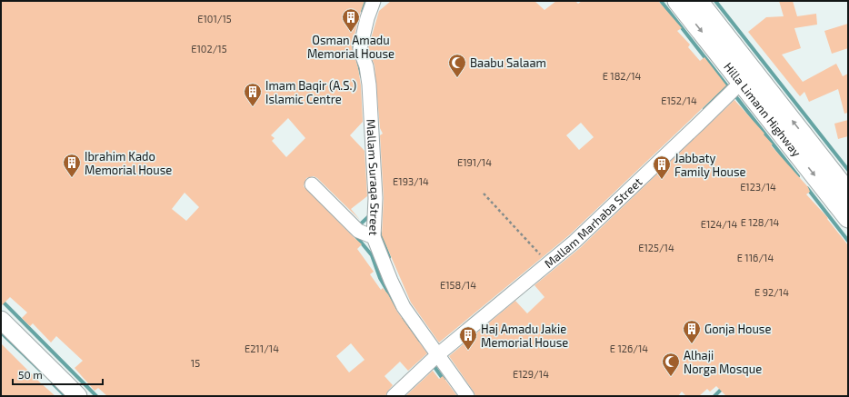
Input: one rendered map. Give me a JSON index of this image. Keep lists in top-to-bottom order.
{
  "streets": {
    "main road": ["Hilla Limann Highway"],
    "street": ["Mallam Suraqa Street", "Mallam Marhaba Street"]
  },
  "crossings": [
    ["Hilla Limann Highway", "Mallam Marhaba Street"],
    ["Mallam Suraqa Street", "Mallam Marhaba Street"]
  ],
  "places": {
    "building": [
      "Osman Amadu Memorial House",
      "Imam Baqir (A.S.) Islamic Centre",
      "Ibrahim Kado Memorial House",
      "Jabbaty Family House",
      "Gonja House",
      "Haj Amadu Jakie Memorial House"
    ],
    "mosque": ["Baabu Salaam", "Alhaji Norga Mosque"]
  },
  "house_numbers": [
    "E101/15",
    "E102/15",
    "E 182/14",
    "E152/14",
    "E191/14",
    "E193/14",
    "E123/14",
    "E 128/14",
    "E124/14",
    "E125/14",
    "E 116/14",
    "E158/14",
    "E 92/14",
    "E211/14",
    "E 126/14",
    "15",
    "E129/14"
  ],
  "scale_bar": "50 m"
}
